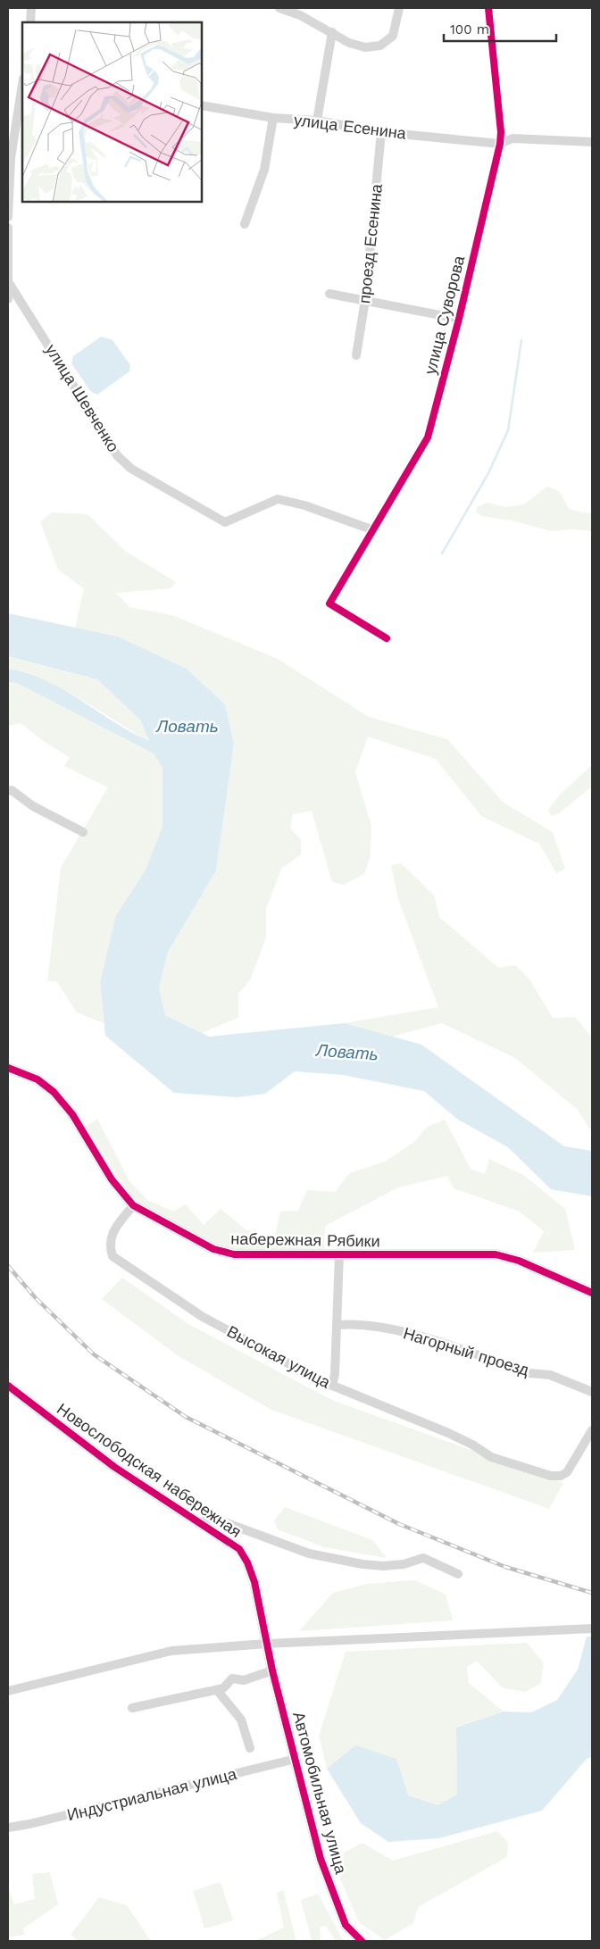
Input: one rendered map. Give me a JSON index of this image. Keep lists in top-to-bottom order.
{
  "streets": {
    "street": [
      "улица Есенина",
      "проезд Есенина",
      "улица Суворова",
      "улица Шевченко",
      "набережная Рябики",
      "Нагорный проезд",
      "Высокая улица",
      "Новослободская набережная",
      "Автомобильная улица",
      "Индустриальная улица"
    ]
  },
  "crossings": [
    ["улица Есенина", "проезд Есенина"],
    ["улица Есенина", "улица Суворова"],
    ["улица Суворова", "улица Шевченко"],
    ["набережная Рябики", "Высокая улица"],
    ["Новослободская набережная", "Автомобильная улица"],
    ["Автомобильная улица", "Индустриальная улица"]
  ],
  "water": ["Ловать"],
  "scale_bar": "100 m"
}
